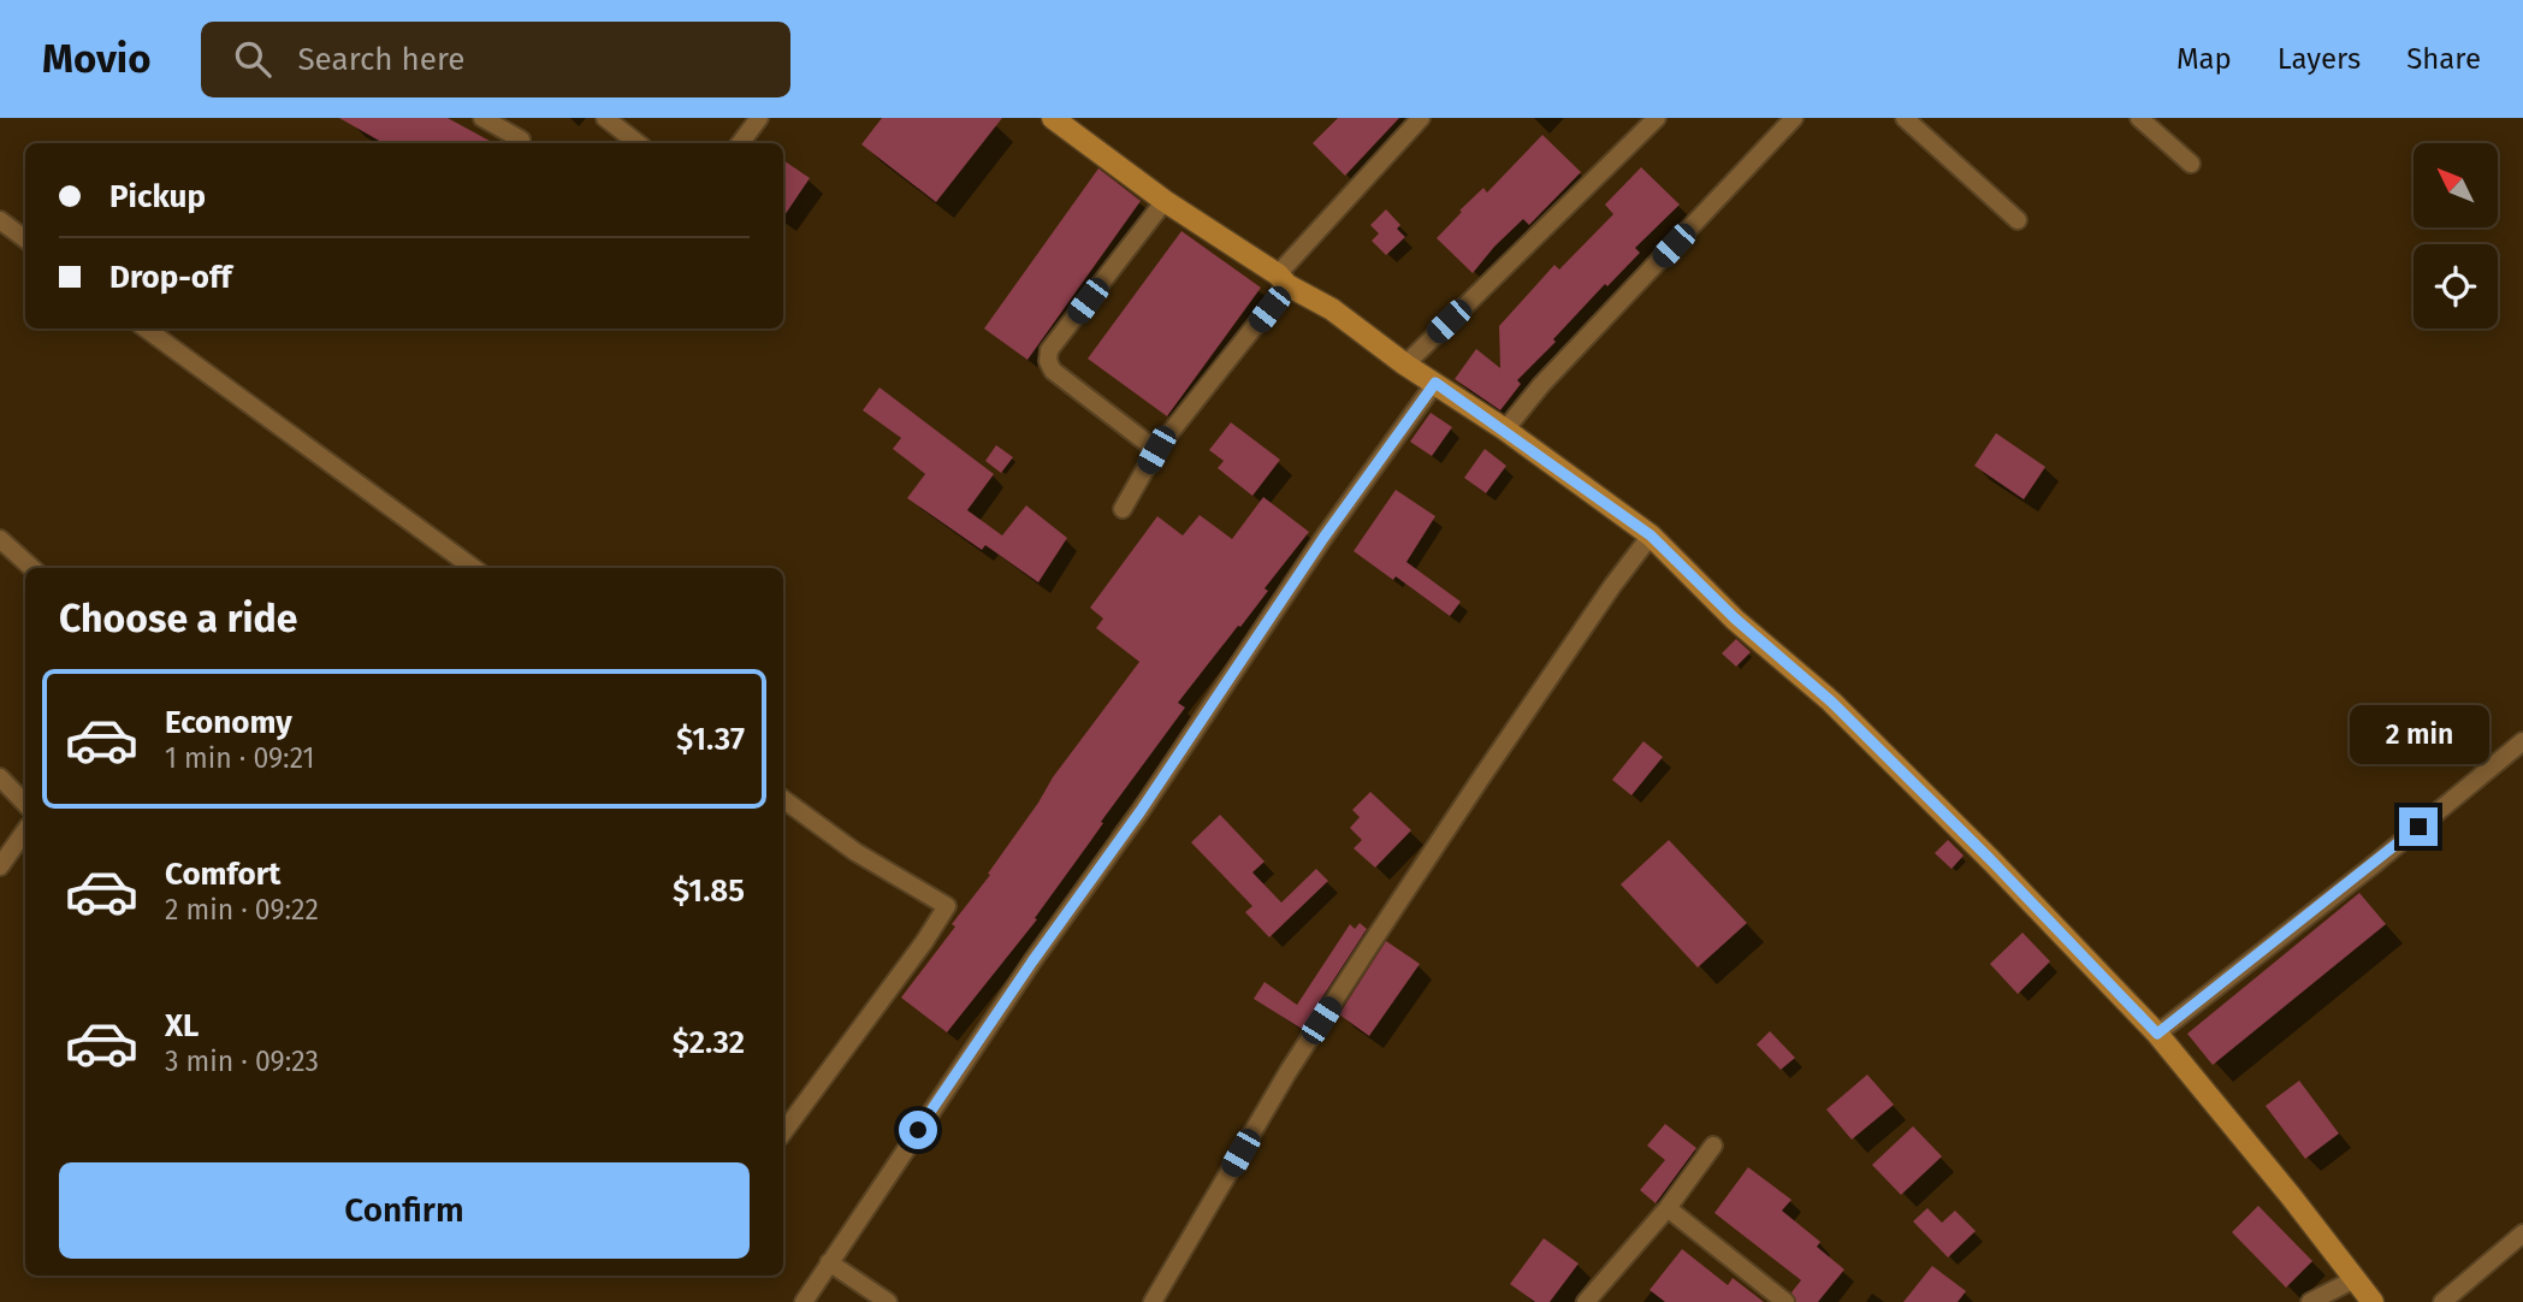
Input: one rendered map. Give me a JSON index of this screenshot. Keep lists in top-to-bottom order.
{
  "north": "top left",
  "page": {
    "header": "Movio",
    "search": "Search here",
    "nav": ["Map", "Layers", "Share"],
    "banner": ["Pickup", "Drop-off"],
    "heading": "Choose a ride",
    "list": [
      {
        "name": "Economy",
        "note": "1 min · 09:21",
        "value": "$1.37"
      },
      {
        "name": "Comfort",
        "note": "2 min · 09:22",
        "value": "$1.85"
      },
      {
        "name": "XL",
        "note": "3 min · 09:23",
        "value": "$2.32"
      }
    ],
    "bubble": "2 min",
    "buttons": "Confirm"
  }
}
